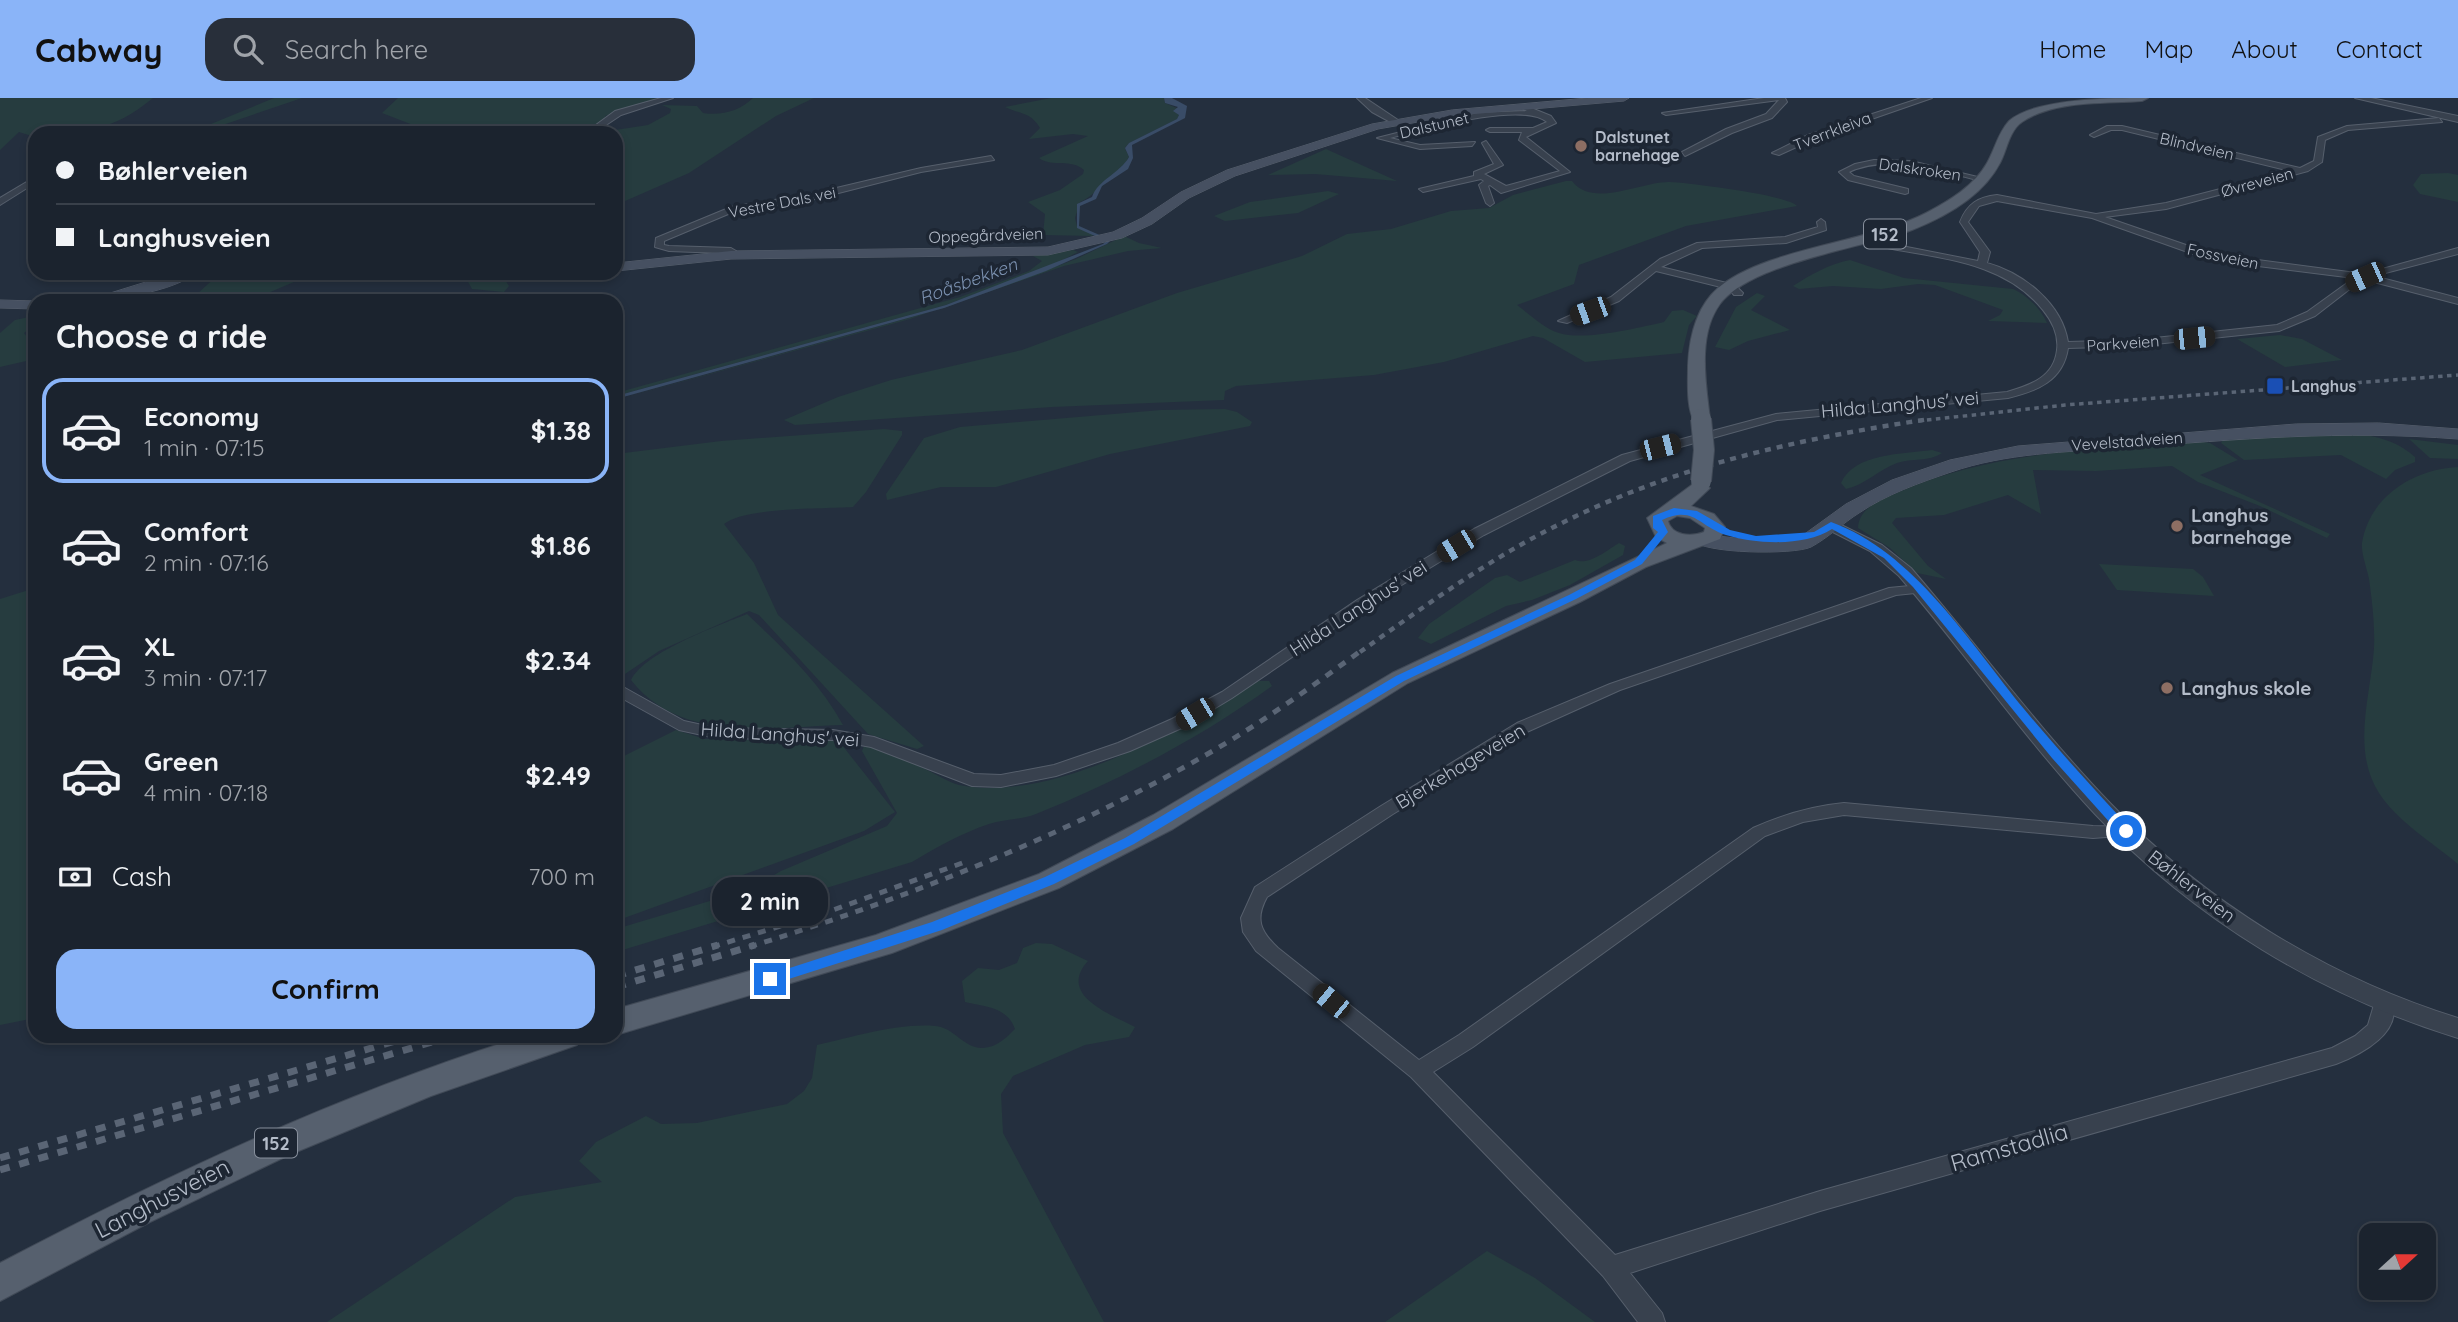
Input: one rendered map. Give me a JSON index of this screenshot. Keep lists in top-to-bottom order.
{
  "streets": {
    "main road": [
      "152",
      "Oppegårdveien",
      "Vevelstadveien",
      "Langhusveien"
    ],
    "street": [
      "Dalstunet",
      "Tverrkleiva",
      "Blindveien",
      "Dalskroken",
      "Øvreveien",
      "Vestre Dals vei",
      "Fossveien",
      "Parkveien",
      "Hilda Langhus' vei",
      "Bjerkehageveien",
      "Bøhlerveien",
      "Ramstadlia"
    ]
  },
  "crossings": [
    ["Blindveien", "Øvreveien"],
    ["Dalskroken", "152"],
    ["Øvreveien", "Fossveien"],
    ["Vestre Dals vei", "Oppegårdveien"],
    ["152", "Vevelstadveien"],
    ["Fossveien", "Parkveien"],
    ["Parkveien", "Hilda Langhus' vei"],
    ["Vevelstadveien", "Bøhlerveien"],
    ["Bjerkehageveien", "Bøhlerveien"],
    ["Bjerkehageveien", "Ramstadlia"],
    ["Bøhlerveien", "Ramstadlia"]
  ],
  "water": ["Roåsbekken"],
  "places": {
    "other": ["Dalstunet barnehage", "Langhus barnehage", "Langhus skole"],
    "transit": ["Langhus"]
  },
  "north": "right",
  "page": {
    "header": "Cabway",
    "search": "Search here",
    "nav": [
      "Home",
      "Map",
      "About",
      "Contact"
    ],
    "banner": ["Bøhlerveien", "Langhusveien"],
    "heading": "Choose a ride",
    "list": [
      {
        "name": "Economy",
        "note": "1 min · 07:15",
        "value": "$1.38"
      },
      {
        "name": "Comfort",
        "note": "2 min · 07:16",
        "value": "$1.86"
      },
      {
        "name": "XL",
        "note": "3 min · 07:17",
        "value": "$2.34"
      },
      {
        "name": "Green",
        "note": "4 min · 07:18",
        "value": "$2.49"
      }
    ],
    "pay": ["Cash", "700 m"],
    "bubble": "2 min",
    "buttons": "Confirm"
  }
}
